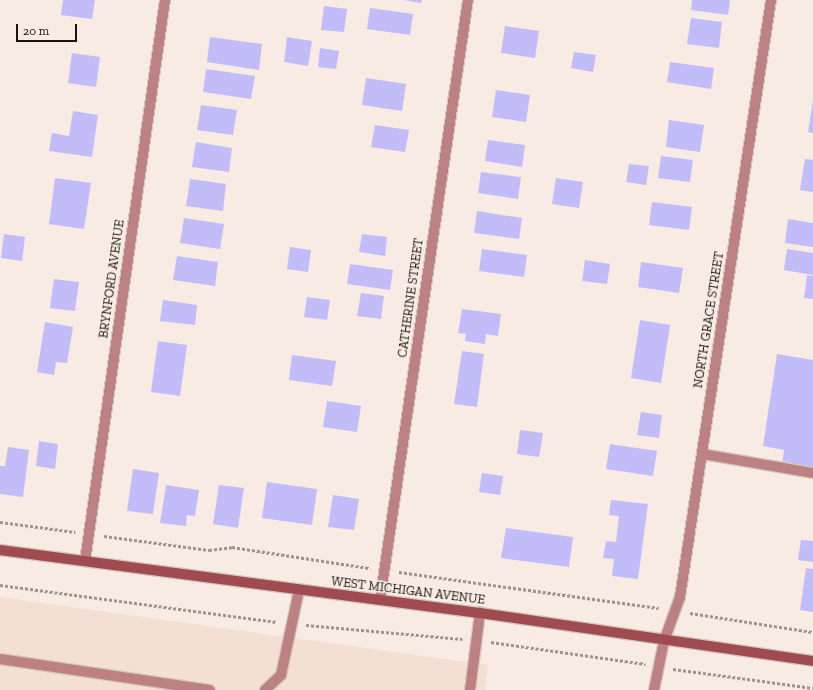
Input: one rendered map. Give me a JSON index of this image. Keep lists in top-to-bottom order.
{
  "streets": {
    "street": [
      "BRYNFORD AVENUE",
      "CATHERINE STREET",
      "NORTH GRACE STREET",
      "WEST MICHIGAN AVENUE"
    ]
  },
  "crossings": [
    ["BRYNFORD AVENUE", "WEST MICHIGAN AVENUE"],
    ["CATHERINE STREET", "WEST MICHIGAN AVENUE"],
    ["NORTH GRACE STREET", "WEST MICHIGAN AVENUE"]
  ],
  "scale_bar": "20 m"
}
